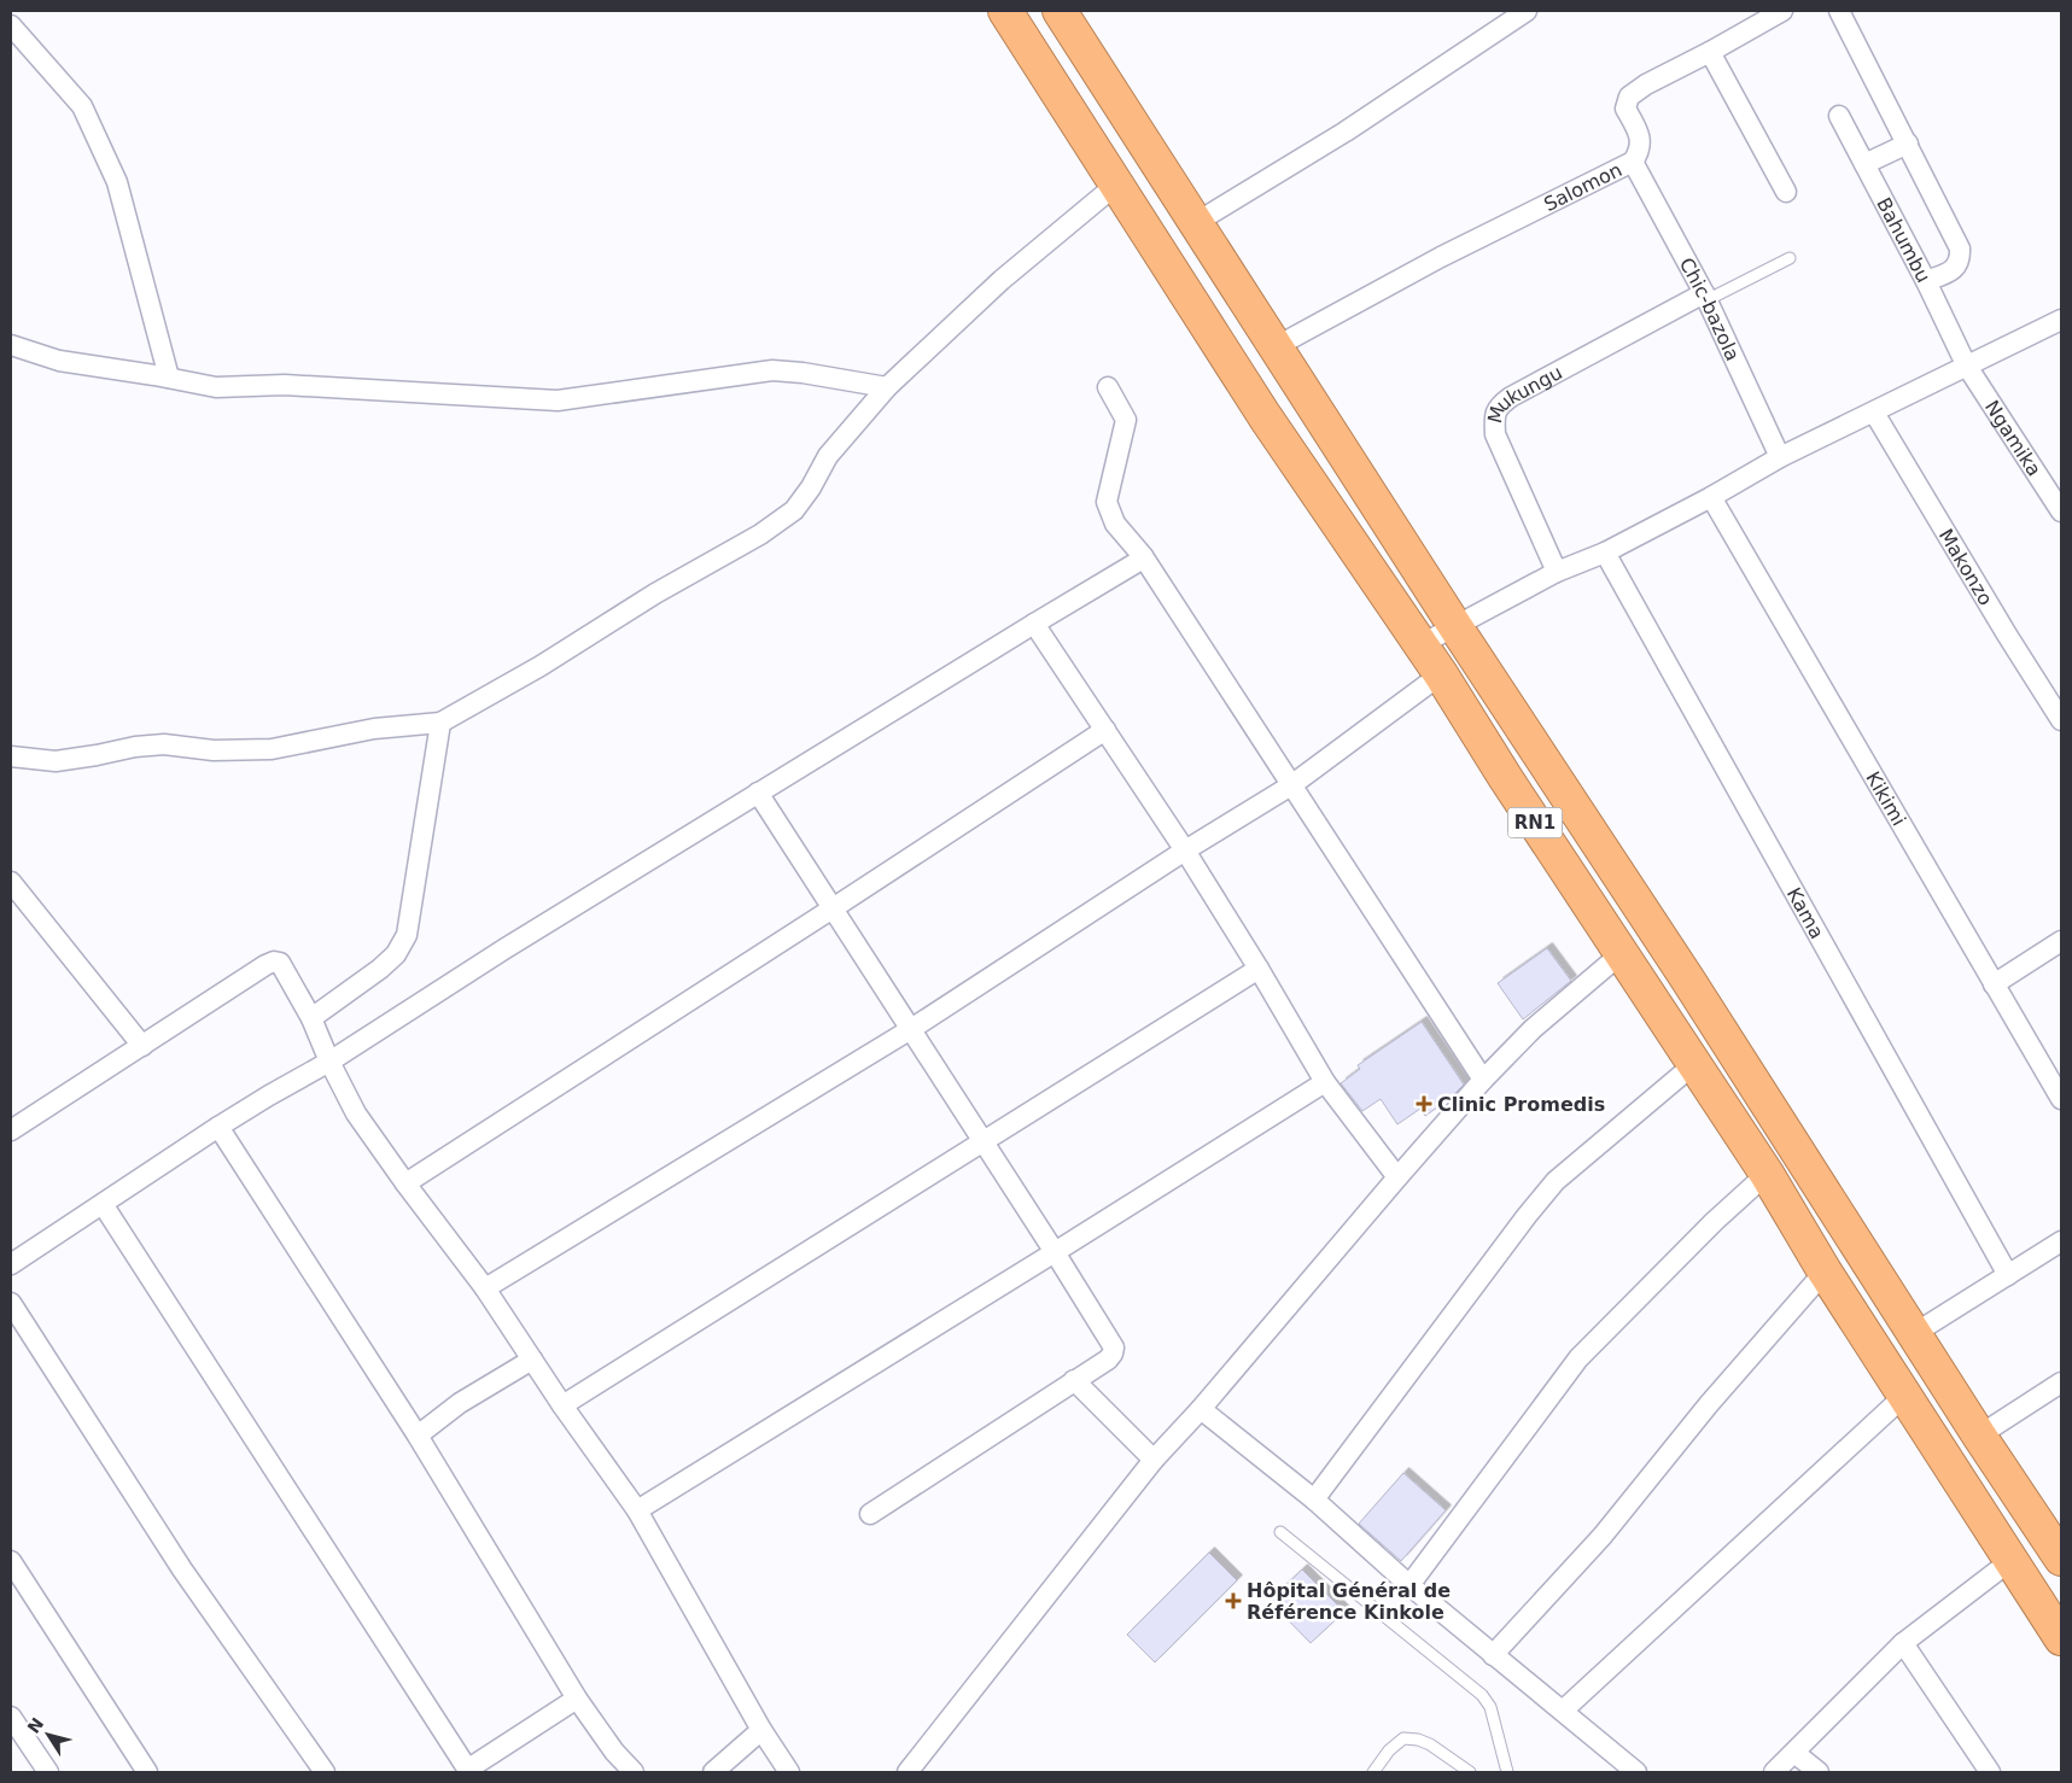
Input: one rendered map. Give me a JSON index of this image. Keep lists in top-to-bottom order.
{
  "streets": {
    "highway": ["RN1"],
    "street": [
      "Salomon",
      "Bahumbu",
      "Chic-bazola",
      "Mukungu",
      "Ngamika",
      "Makonzo",
      "Kikimi",
      "Kama"
    ]
  },
  "crossings": [
    ["Salomon", "Chic-bazola"],
    ["Salomon", "RN1"],
    ["Bahumbu", "Ngamika"],
    ["Chic-bazola", "Mukungu"]
  ],
  "places": {
    "health": ["Clinic Promedis", "Hôpital Général de Référence Kinkole"]
  },
  "north": "top left"
}
